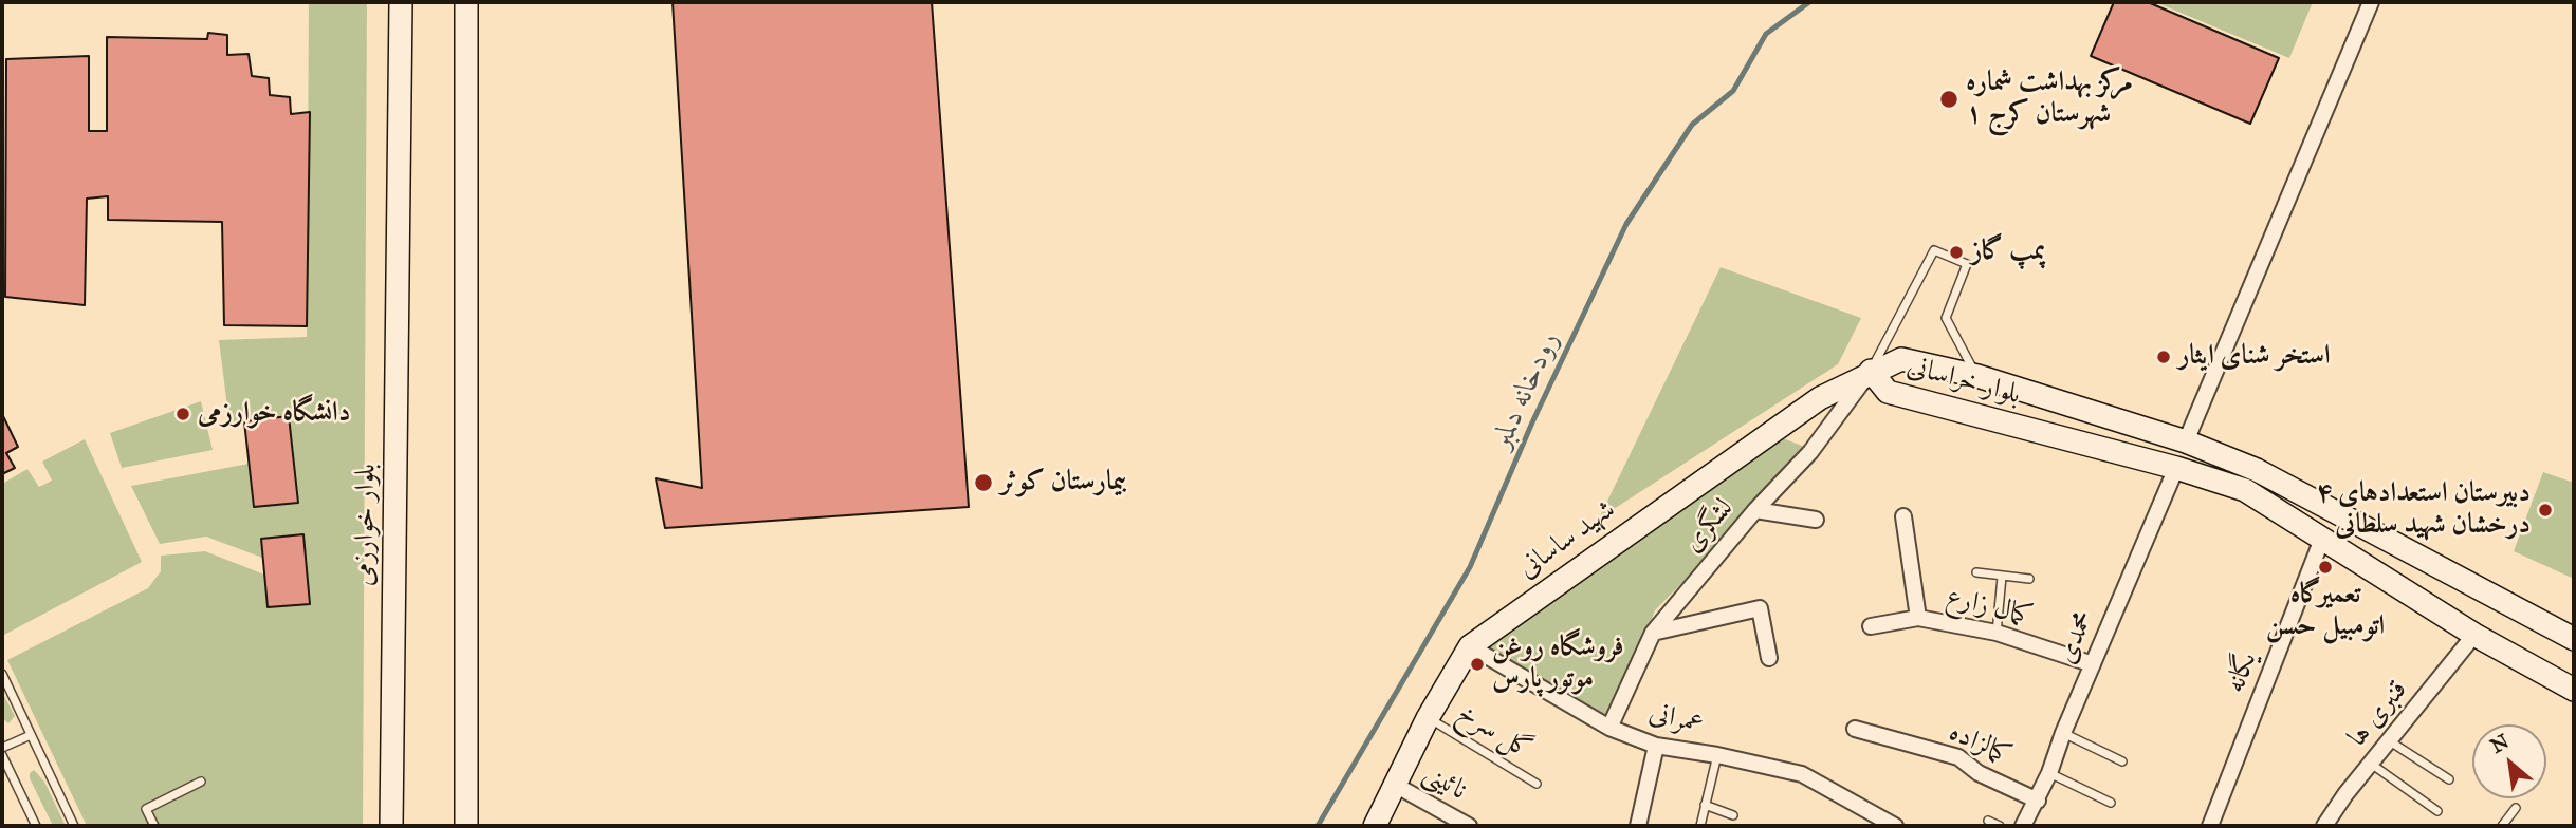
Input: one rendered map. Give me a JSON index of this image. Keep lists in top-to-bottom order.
{
  "streets": {
    "street": [
      "بلوار خراسانی",
      "بلوار خوارزمی",
      "لشگری",
      "شهید ساسانی",
      "کمال زارع",
      "محمدی",
      "یگانه",
      "قنبری ها",
      "عمرانی",
      "کمالزاده",
      "نائینی"
    ],
    "lane": ["گل سرخ"]
  },
  "crossings": [
    ["بلوار خراسانی", "لشگری"],
    ["بلوار خراسانی", "شهید ساسانی"],
    ["بلوار خراسانی", "محمدی"],
    ["بلوار خراسانی", "یگانه"],
    ["بلوار خراسانی", "قنبری ها"],
    ["لشگری", "شهید ساسانی"],
    ["لشگری", "عمرانی"],
    ["شهید ساسانی", "عمرانی"],
    ["شهید ساسانی", "گل سرخ"],
    ["شهید ساسانی", "نائینی"],
    ["کمال زارع", "محمدی"],
    ["محمدی", "کمالزاده"]
  ],
  "water": ["رودخانه دلمبر"],
  "places": [
    "مرکز بهداشت شماره ۱ شهرستان کرج",
    "پمپ گاز",
    "استخر شنای ایثار",
    "دانشگاه خوارزمی",
    "بیمارستان کوثر",
    "۴ دبیرستان استعدادهای درخشان شهید سلطانی",
    "تعمیرگاه اتومبیل حسن",
    "فروشگاه روغن موتور پارس"
  ],
  "north": "top left"
}
